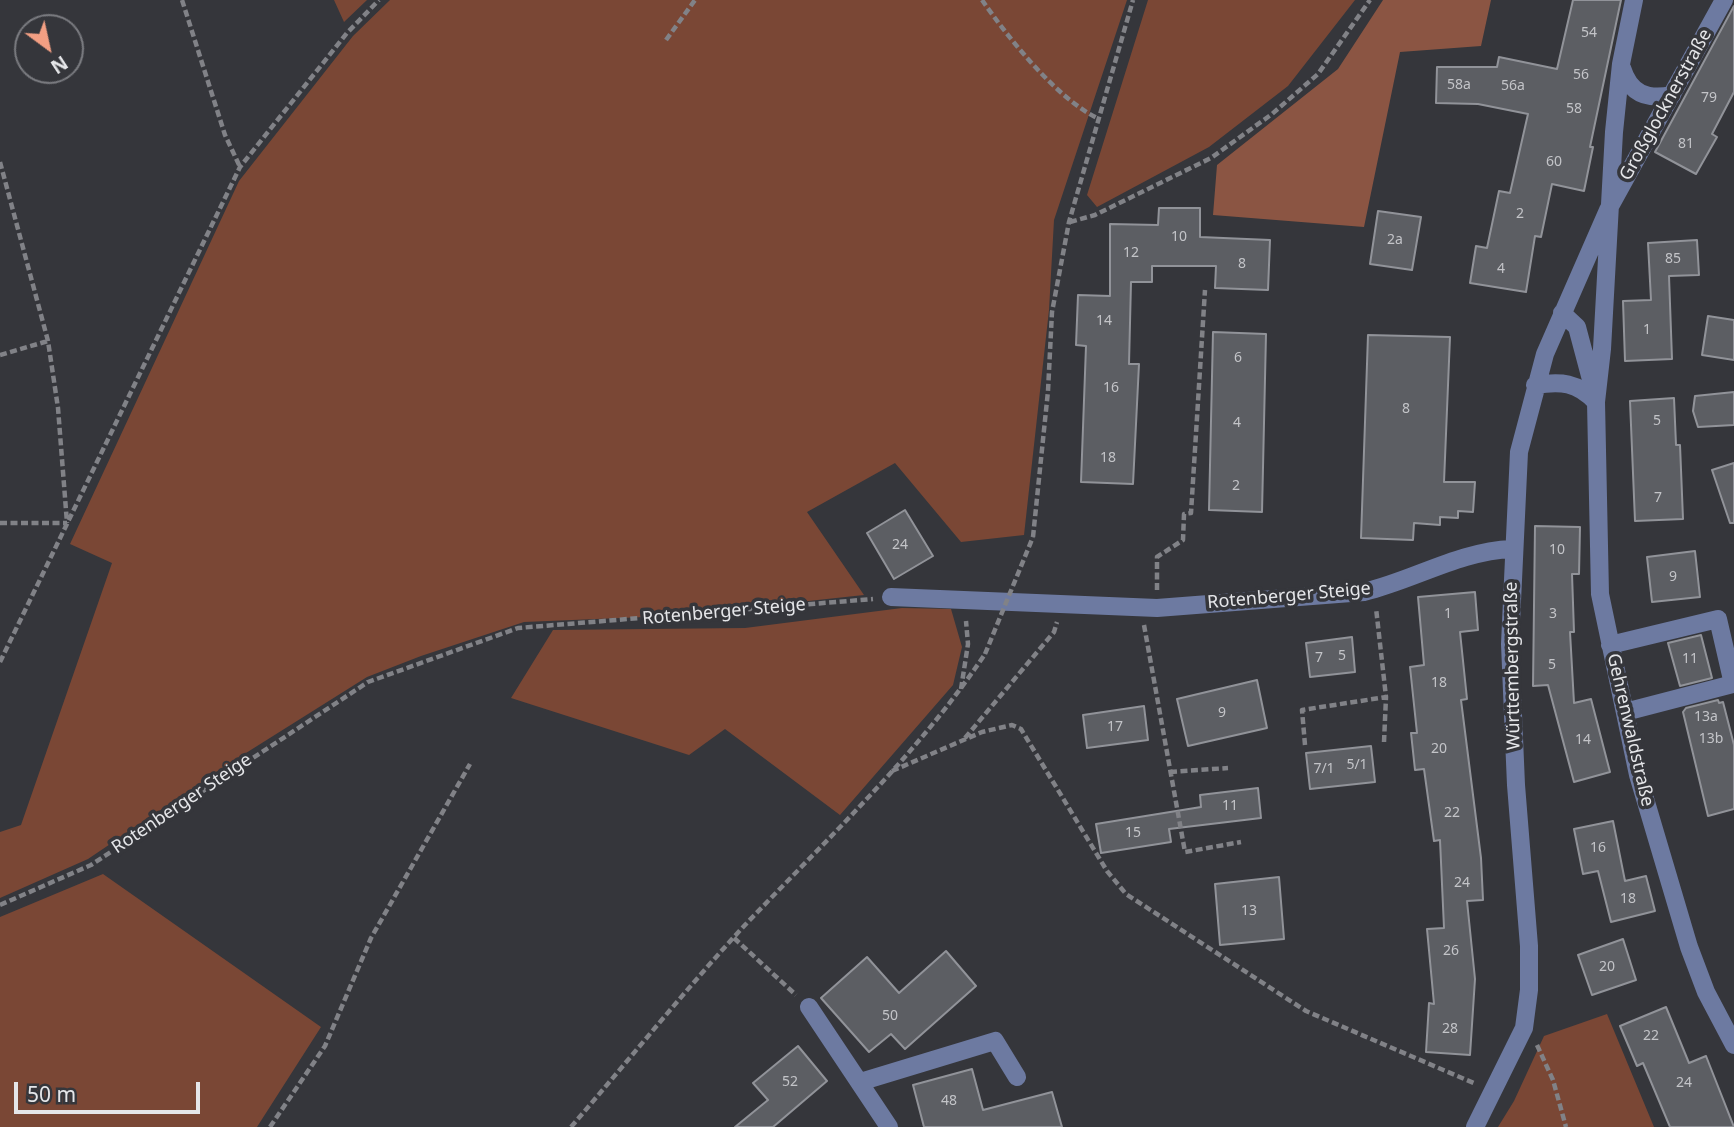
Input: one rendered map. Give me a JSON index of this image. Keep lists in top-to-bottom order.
{
  "streets": {
    "street": [
      "Großglocknerstraße",
      "Rotenberger Steige",
      "Württembergstraße",
      "Gehrenwaldstraße"
    ]
  },
  "crossings": [
    ["Großglocknerstraße", "Württembergstraße"],
    ["Großglocknerstraße", "Gehrenwaldstraße"],
    ["Rotenberger Steige", "Württembergstraße"],
    ["Württembergstraße", "Gehrenwaldstraße"]
  ],
  "house_numbers": [
    "54",
    "56",
    "58a",
    "56a",
    "79",
    "58",
    "81",
    "60",
    "2",
    "10",
    "2a",
    "12",
    "85",
    "8",
    "4",
    "14",
    "1",
    "6",
    "16",
    "8",
    "5",
    "4",
    "18",
    "2",
    "7",
    "24",
    "10",
    "9",
    "1",
    "3",
    "5",
    "7",
    "11",
    "5",
    "18",
    "9",
    "13a",
    "17",
    "13b",
    "14",
    "20",
    "5/1",
    "7/1",
    "11",
    "22",
    "15",
    "16",
    "24",
    "18",
    "13",
    "26",
    "20",
    "50",
    "28",
    "22",
    "52",
    "24",
    "48"
  ],
  "scale_bar": "50 m",
  "north": "bottom right"
}
